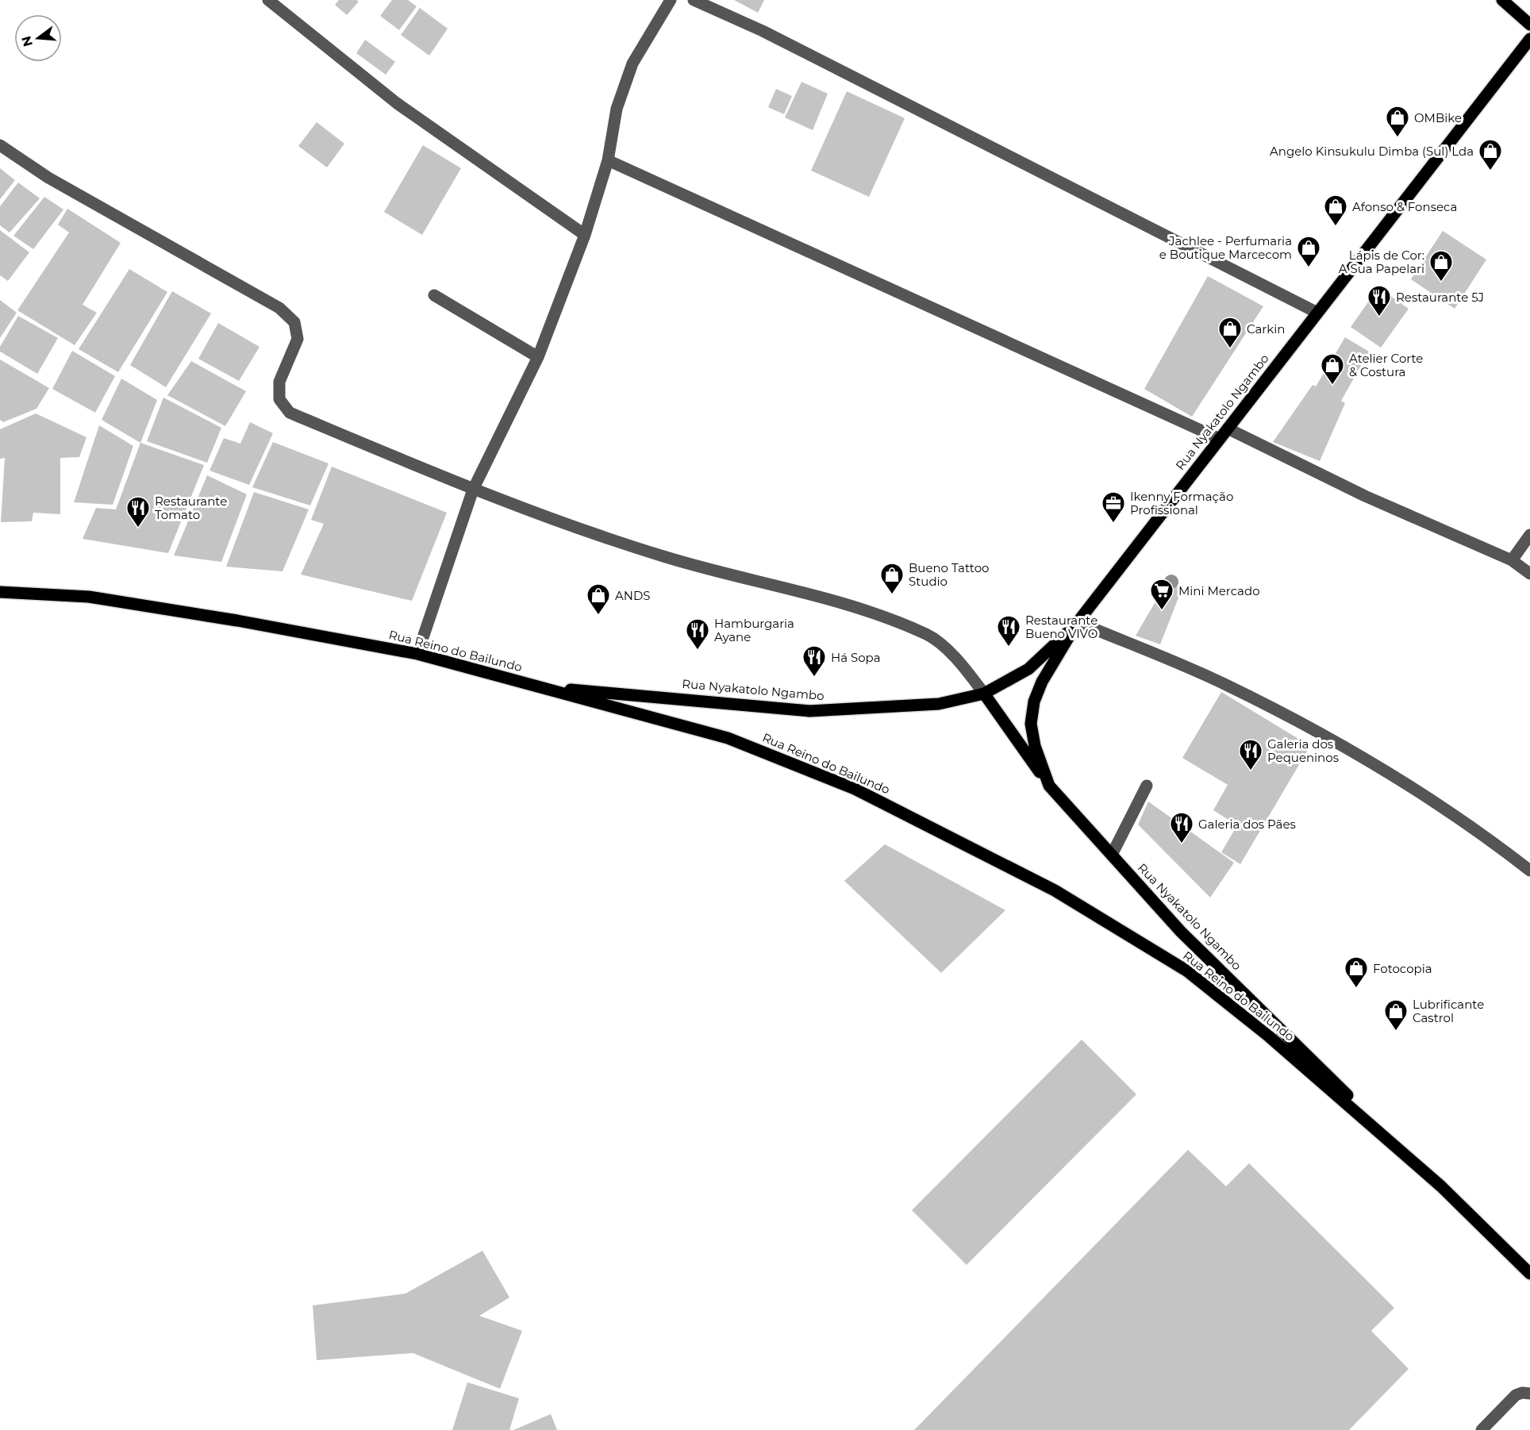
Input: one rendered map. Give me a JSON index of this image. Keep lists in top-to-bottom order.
{
  "streets": {
    "main road": ["Rua Nyakatolo Ngambo", "Rua Reino do Bailundo"]
  },
  "crossings": [
    ["Rua Nyakatolo Ngambo", "Rua Reino do Bailundo"]
  ],
  "places": {
    "shop": [
      "OMBike",
      "Angelo Kinsukulu Dimba (Sul) Lda",
      "Afonso & Fonseca",
      "Jachlee - Perfumaria e Boutique Marcecom",
      "Lápis de Cor: A Sua Papelari",
      "Carkin",
      "Atelier Corte & Costura",
      "Bueno Tattoo Studio",
      "ANDS",
      "Fotocopia",
      "Lubrificante Castrol"
    ],
    "restaurant": [
      "Restaurante 5J",
      "Restaurante Tomato",
      "Restaurante Bueno VIVO",
      "Hamburgaria Ayane",
      "Há Sopa",
      "Galeria dos Pequeninos",
      "Galeria dos Pães"
    ],
    "office": ["Ikenny Formação Profissional"],
    "supermarket": ["Mini Mercado"]
  },
  "north": "left"
}
